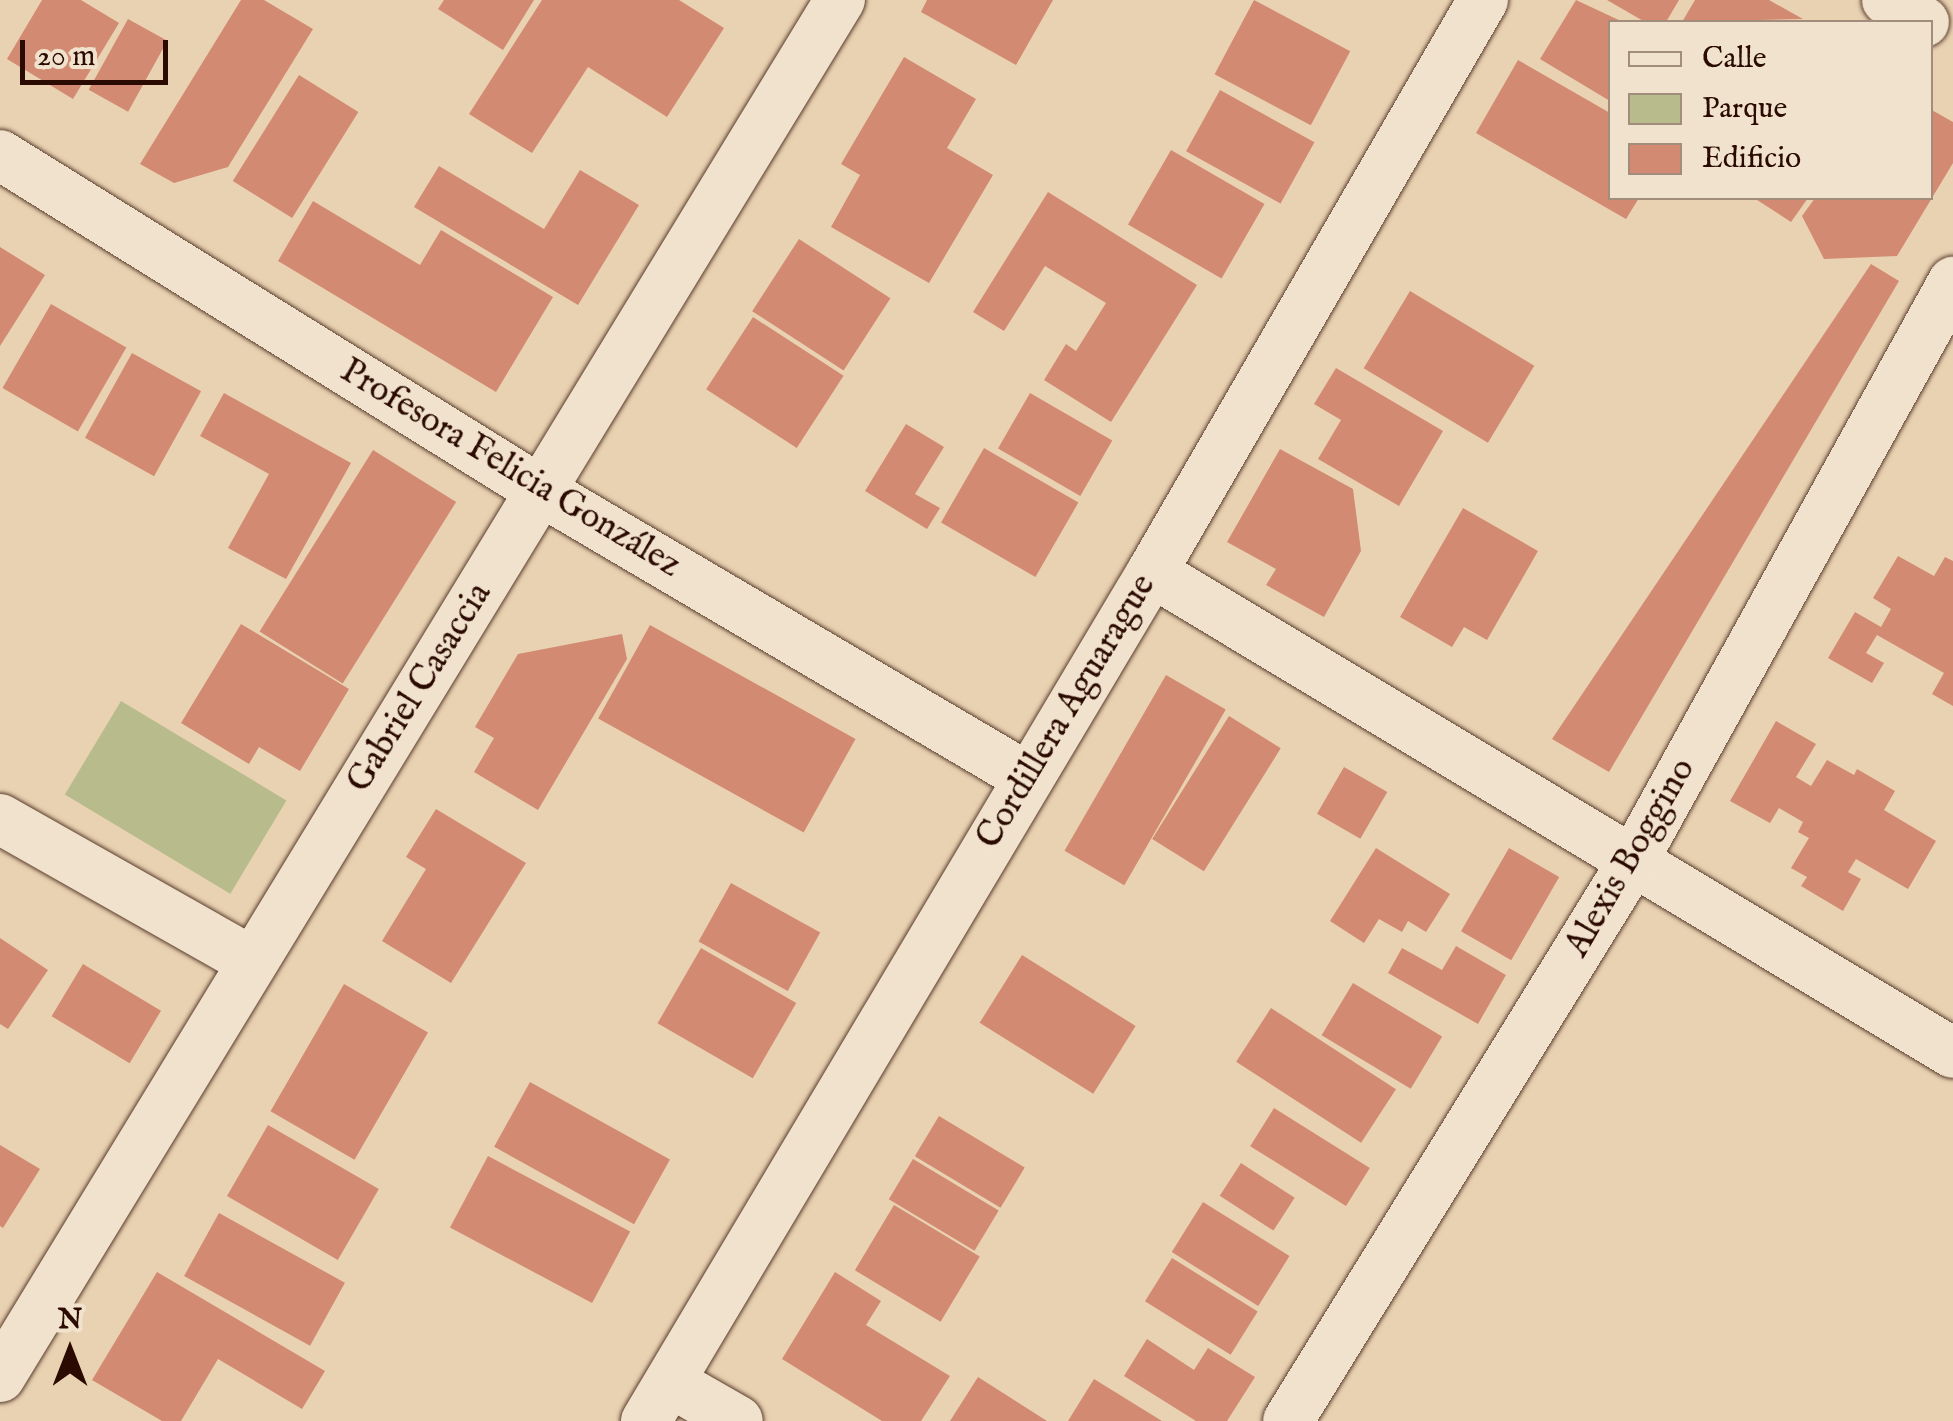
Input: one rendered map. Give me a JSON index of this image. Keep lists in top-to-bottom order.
{
  "streets": {
    "street": [
      "Profesora Felicia González",
      "Gabriel Casaccia",
      "Cordillera Aguarague",
      "Alexis Boggino"
    ]
  },
  "crossings": [
    ["Profesora Felicia González", "Gabriel Casaccia"],
    ["Profesora Felicia González", "Cordillera Aguarague"]
  ],
  "legend": ["Calle", "Parque", "Edificio"],
  "scale_bar": "20 m",
  "north": "top"
}
